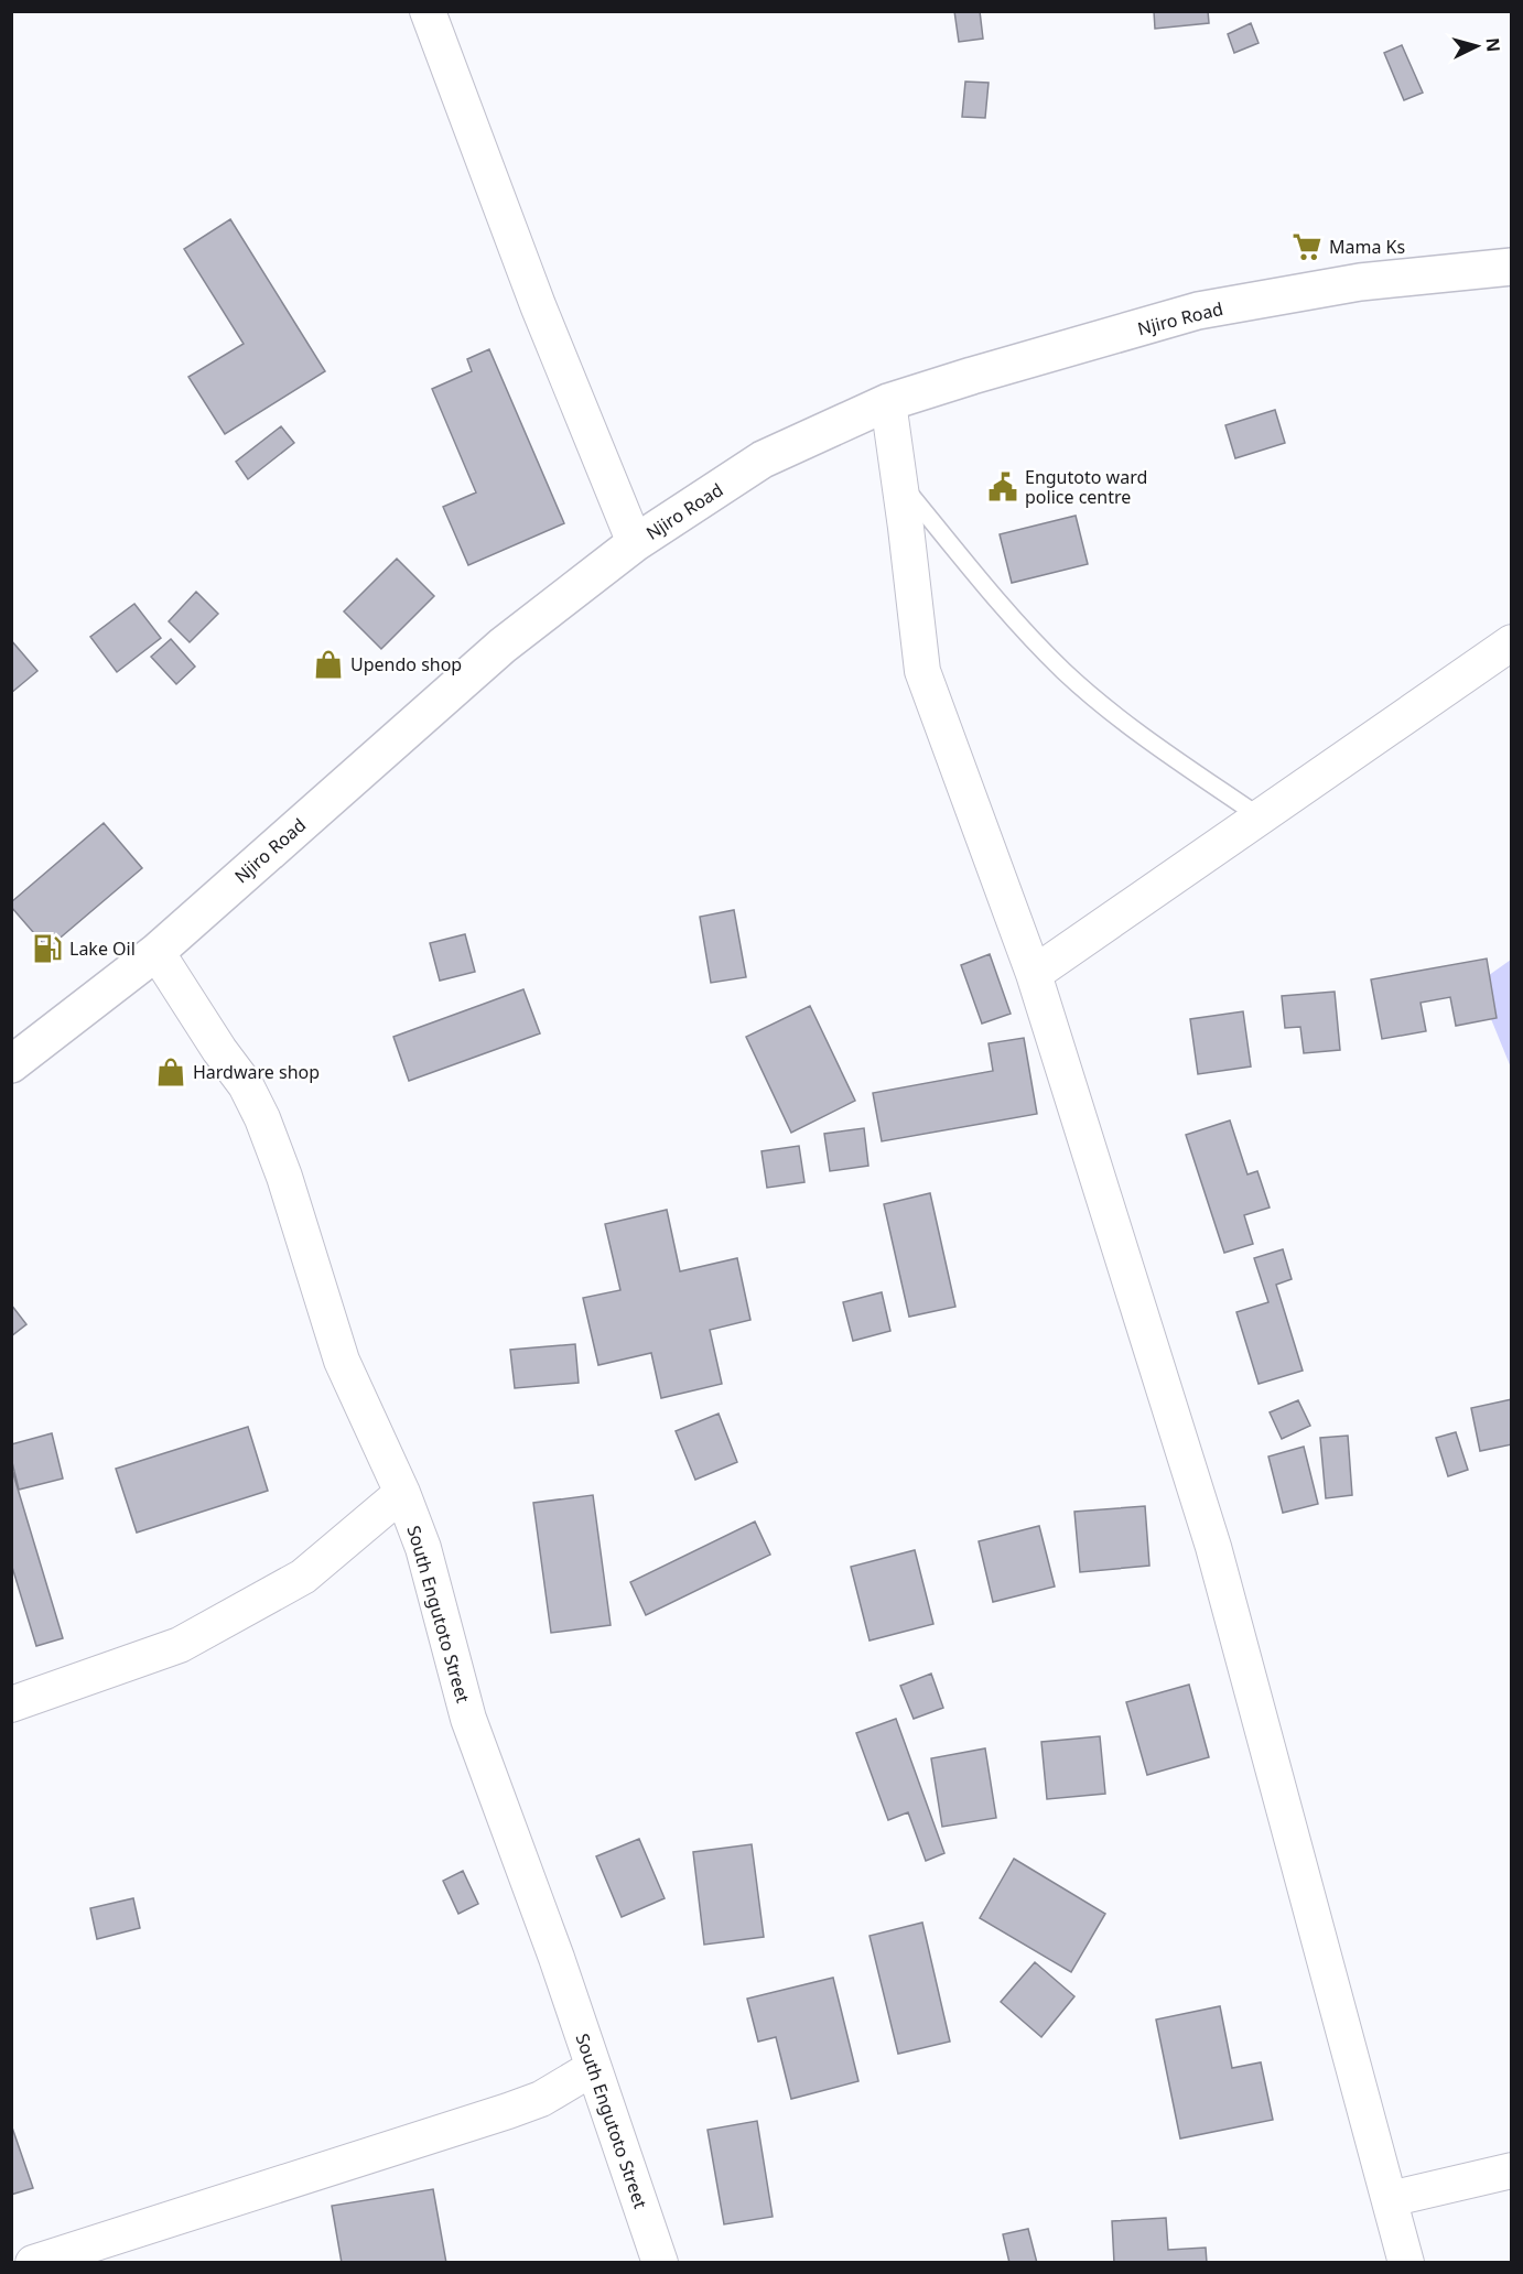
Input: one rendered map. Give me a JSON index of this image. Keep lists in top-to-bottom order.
{
  "streets": {
    "street": ["Njiro Road", "South Engutoto Street"]
  },
  "crossings": [
    ["Njiro Road", "South Engutoto Street"]
  ],
  "places": {
    "supermarket": ["Mama Ks"],
    "public building": ["Engutoto ward police centre"],
    "shop": ["Upendo shop", "Hardware shop"],
    "fuel station": ["Lake Oil"]
  },
  "north": "right"
}
